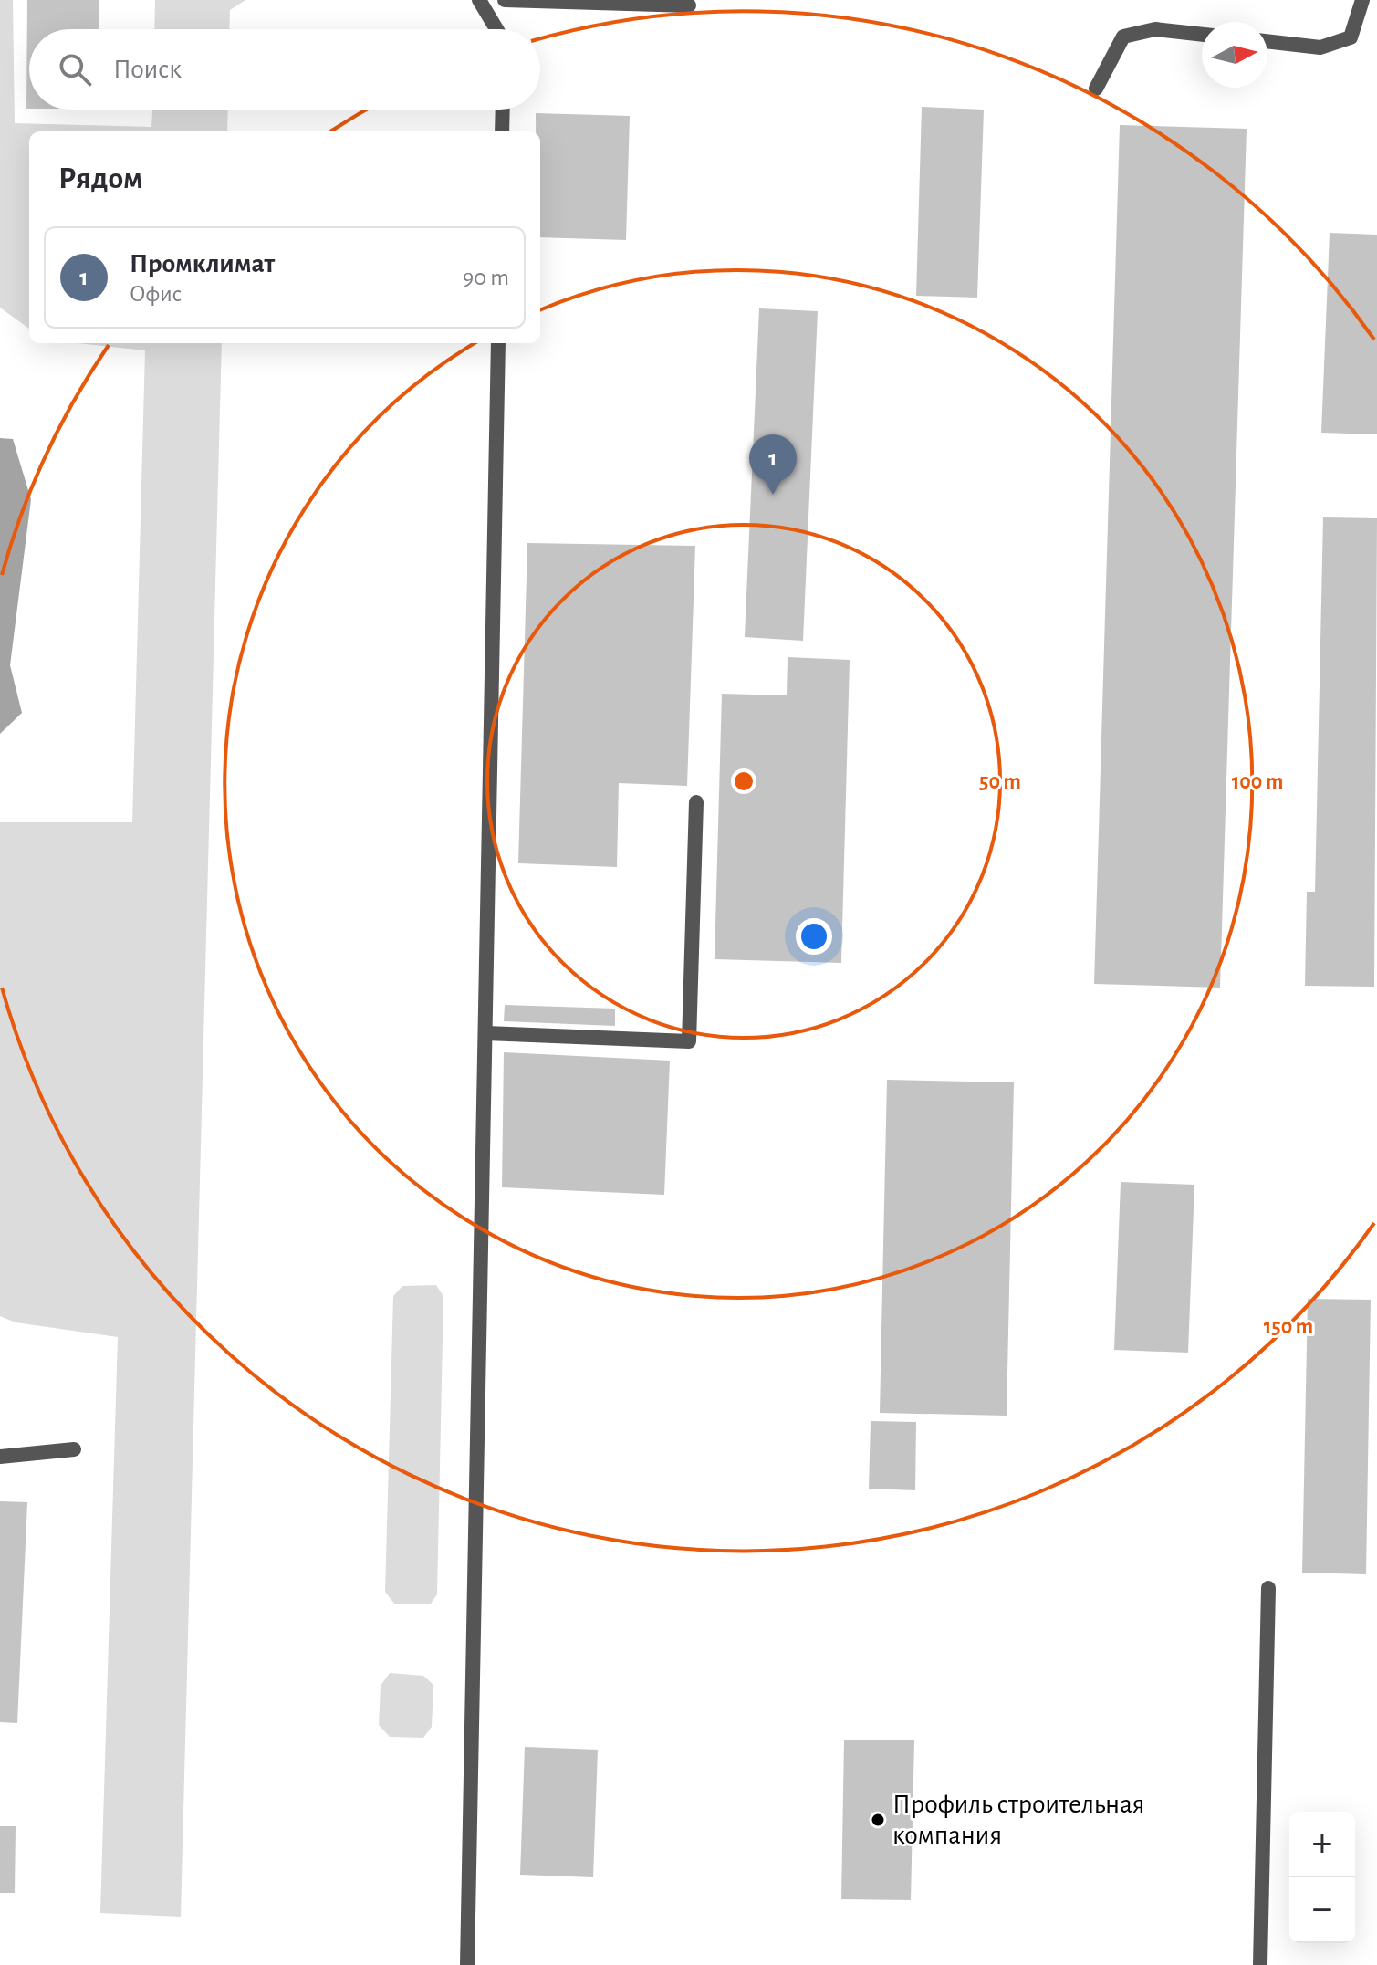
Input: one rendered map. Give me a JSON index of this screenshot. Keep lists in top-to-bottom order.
{
  "places": ["Профиль строительная компания"],
  "north": "right",
  "page": {
    "search": "Поиск",
    "heading": "Рядом",
    "list": [
      {
        "mark": "1",
        "name": "Промклимат",
        "note": "Офис",
        "value": "90 m"
      }
    ],
    "pins": "1",
    "map_buttons": ["+", "−"]
  },
  "rings": ["50 m", "100 m", "150 m"]
}
